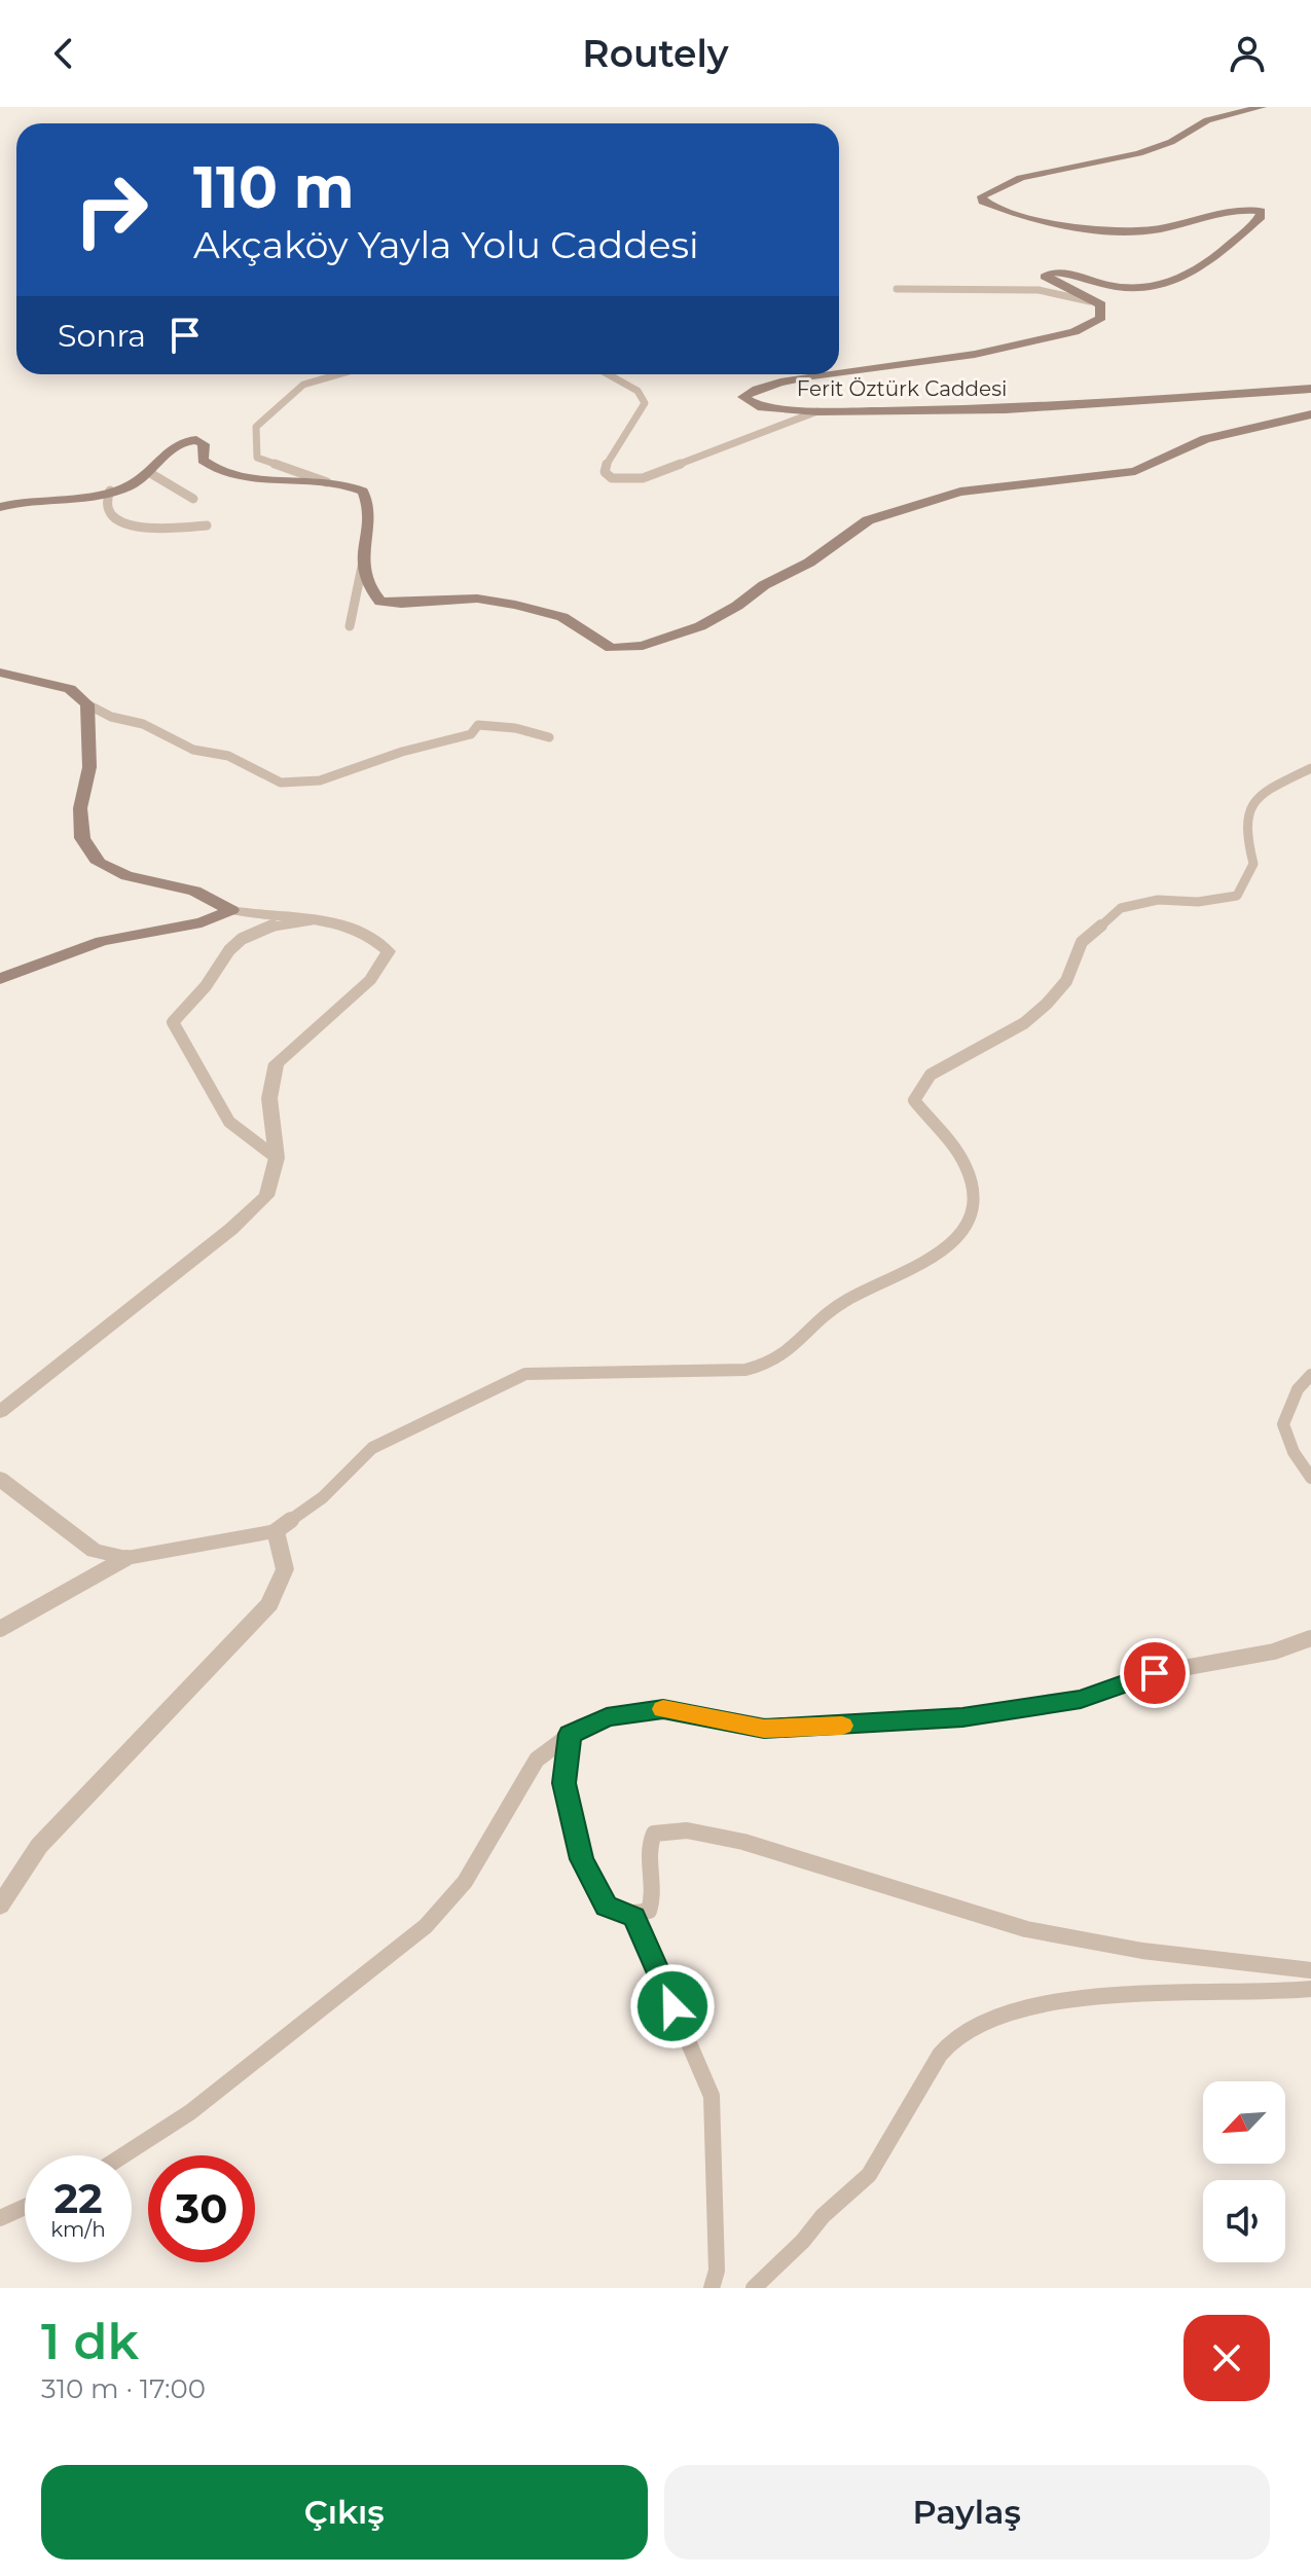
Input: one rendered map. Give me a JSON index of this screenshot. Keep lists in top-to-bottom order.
{
  "streets": {
    "main road": ["Ferit Öztürk Caddesi"]
  },
  "north": "bottom left",
  "page": {
    "header": "Routely",
    "turn": ["110 m", "Akçaköy Yayla Yolu Caddesi"],
    "then": "Sonra",
    "speed": "22 km/h",
    "limit": "30",
    "heading": ["1 dk", "310 m · 17:00"],
    "buttons": ["Çıkış", "Paylaş"]
  }
}
